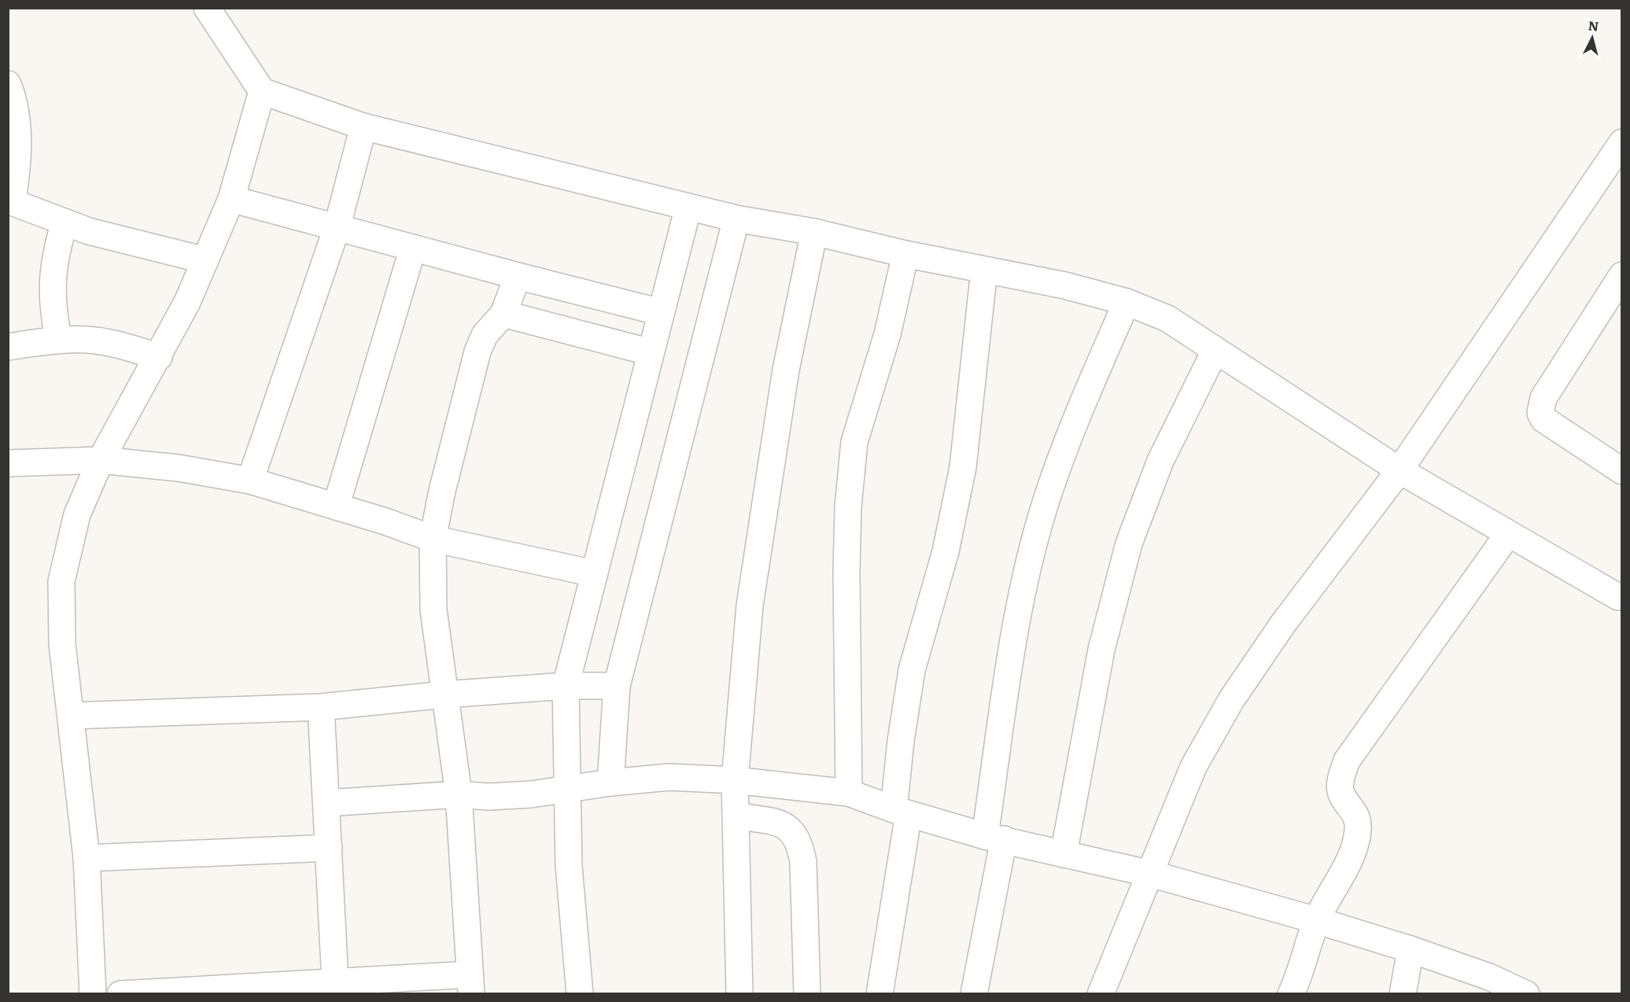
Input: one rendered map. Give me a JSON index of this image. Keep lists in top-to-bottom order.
{
  "north": "top"
}
